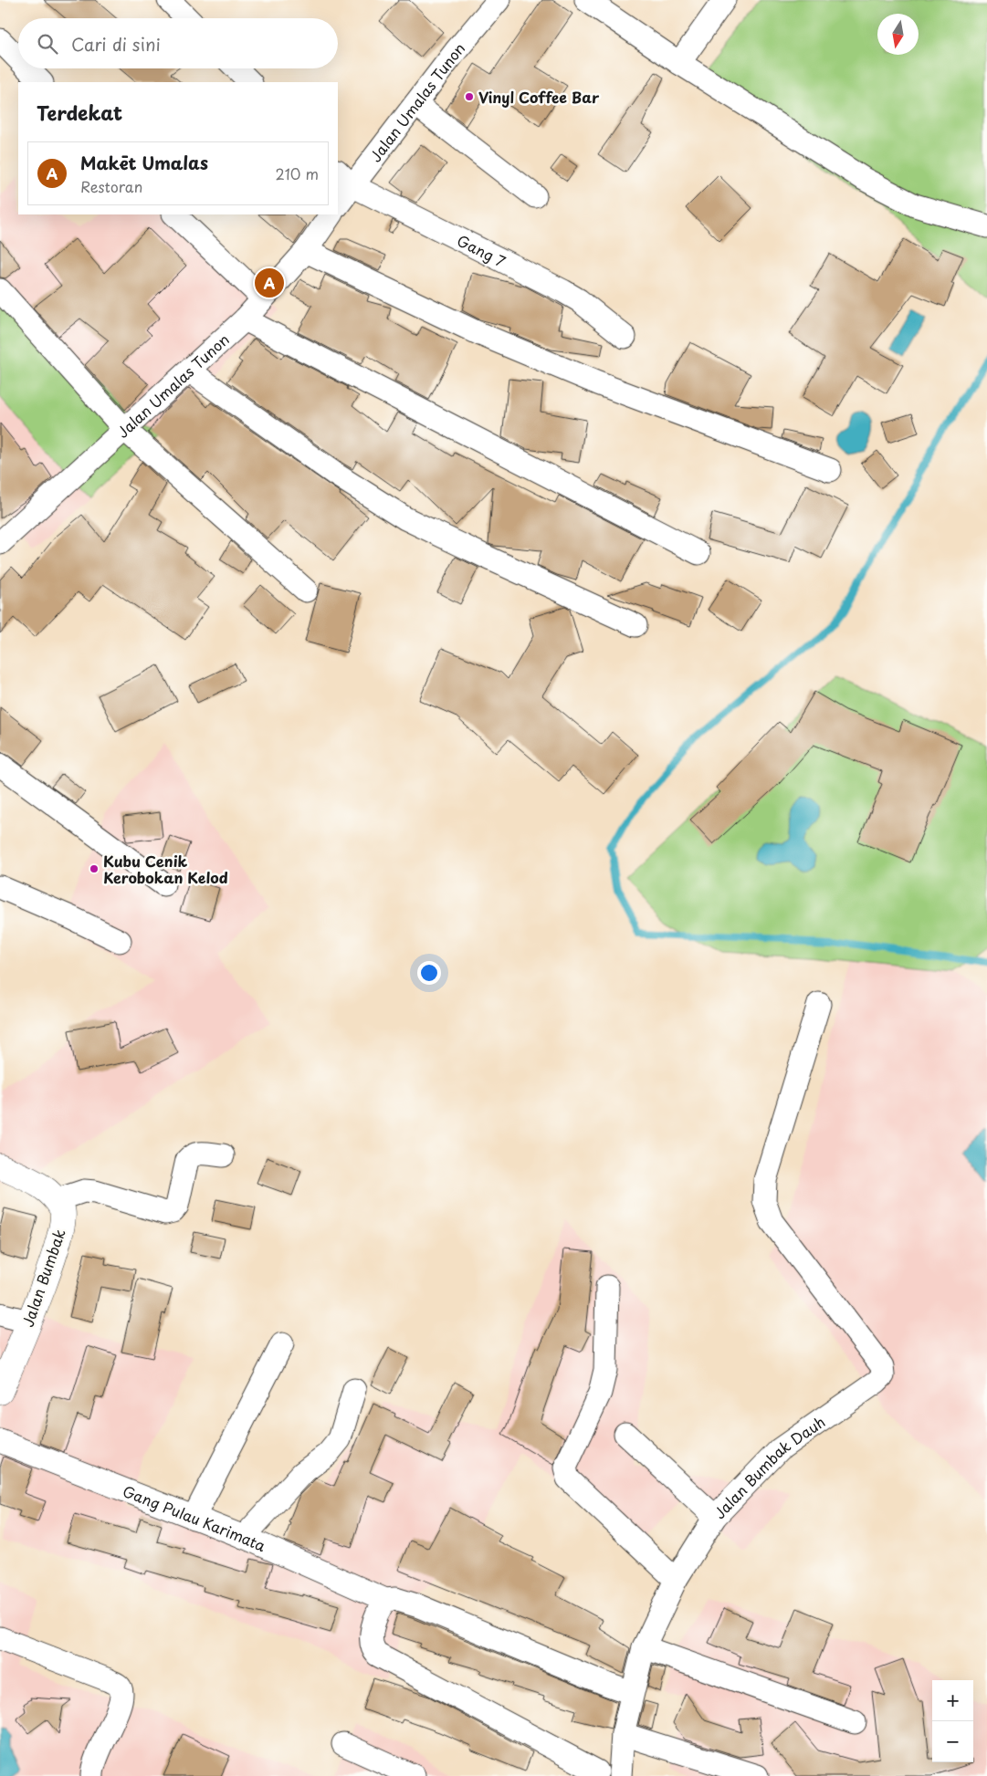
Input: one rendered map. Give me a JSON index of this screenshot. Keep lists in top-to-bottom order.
{
  "streets": {
    "street": [
      "Jalan Umalas Tunon",
      "Gang 7",
      "Jalan Bumbak",
      "Jalan Bumbak Dauh",
      "Gang Pulau Karimata"
    ]
  },
  "crossings": [
    ["Jalan Umalas Tunon", "Gang 7"],
    ["Jalan Bumbak Dauh", "Gang Pulau Karimata"]
  ],
  "places": ["Vinyl Coffee Bar", "Kubu Cenik Kerobokan Kelod"],
  "north": "bottom",
  "page": {
    "search": "Cari di sini",
    "heading": "Terdekat",
    "list": [
      {
        "mark": "A",
        "name": "Makēt Umalas",
        "note": "Restoran",
        "value": "210 m"
      }
    ],
    "pins": "A",
    "map_buttons": ["+", "−"]
  }
}
